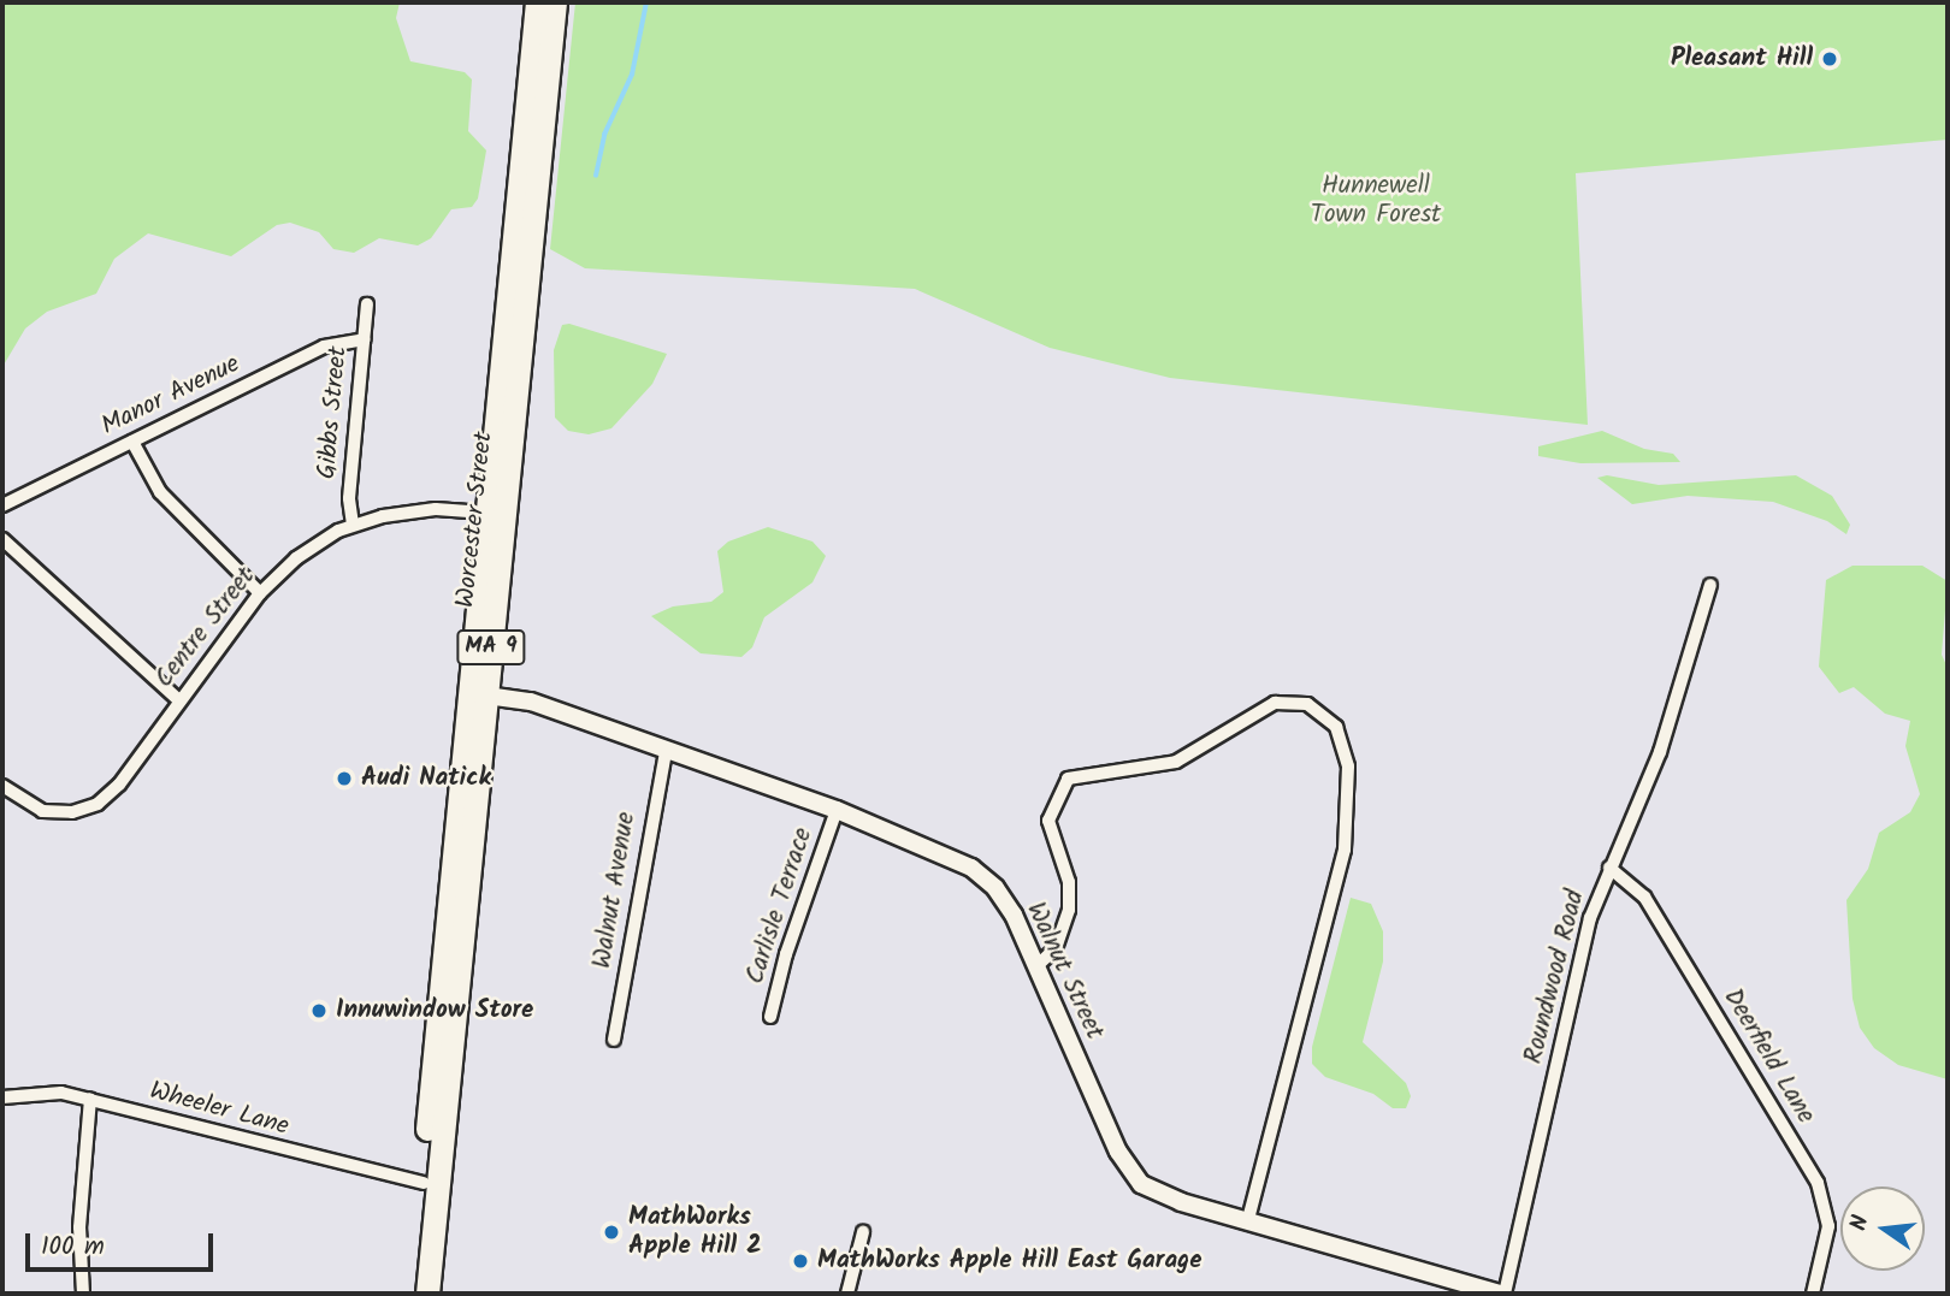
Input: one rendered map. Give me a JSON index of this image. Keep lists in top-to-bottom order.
{
  "streets": {
    "highway": ["Worcester Street", "MA 9"],
    "street": [
      "Manor Avenue",
      "Gibbs Street",
      "Centre Street",
      "Walnut Avenue",
      "Carlisle Terrace",
      "Walnut Street",
      "Roundwood Road",
      "Deerfield Lane",
      "Wheeler Lane"
    ]
  },
  "crossings": [
    ["Manor Avenue", "Gibbs Street"],
    ["Gibbs Street", "Centre Street"],
    ["Worcester Street", "Centre Street"],
    ["Worcester Street", "Walnut Street"],
    ["Worcester Street", "Wheeler Lane"],
    ["Walnut Avenue", "Walnut Street"],
    ["Carlisle Terrace", "Walnut Street"],
    ["Walnut Street", "Roundwood Road"],
    ["Roundwood Road", "Deerfield Lane"]
  ],
  "parks": ["Hunnewell Town Forest"],
  "places": [
    "Pleasant Hill",
    "Audi Natick",
    "Innuwindow Store",
    "MathWorks Apple Hill 2",
    "MathWorks Apple Hill East Garage"
  ],
  "scale_bar": "100 m",
  "north": "left"
}
